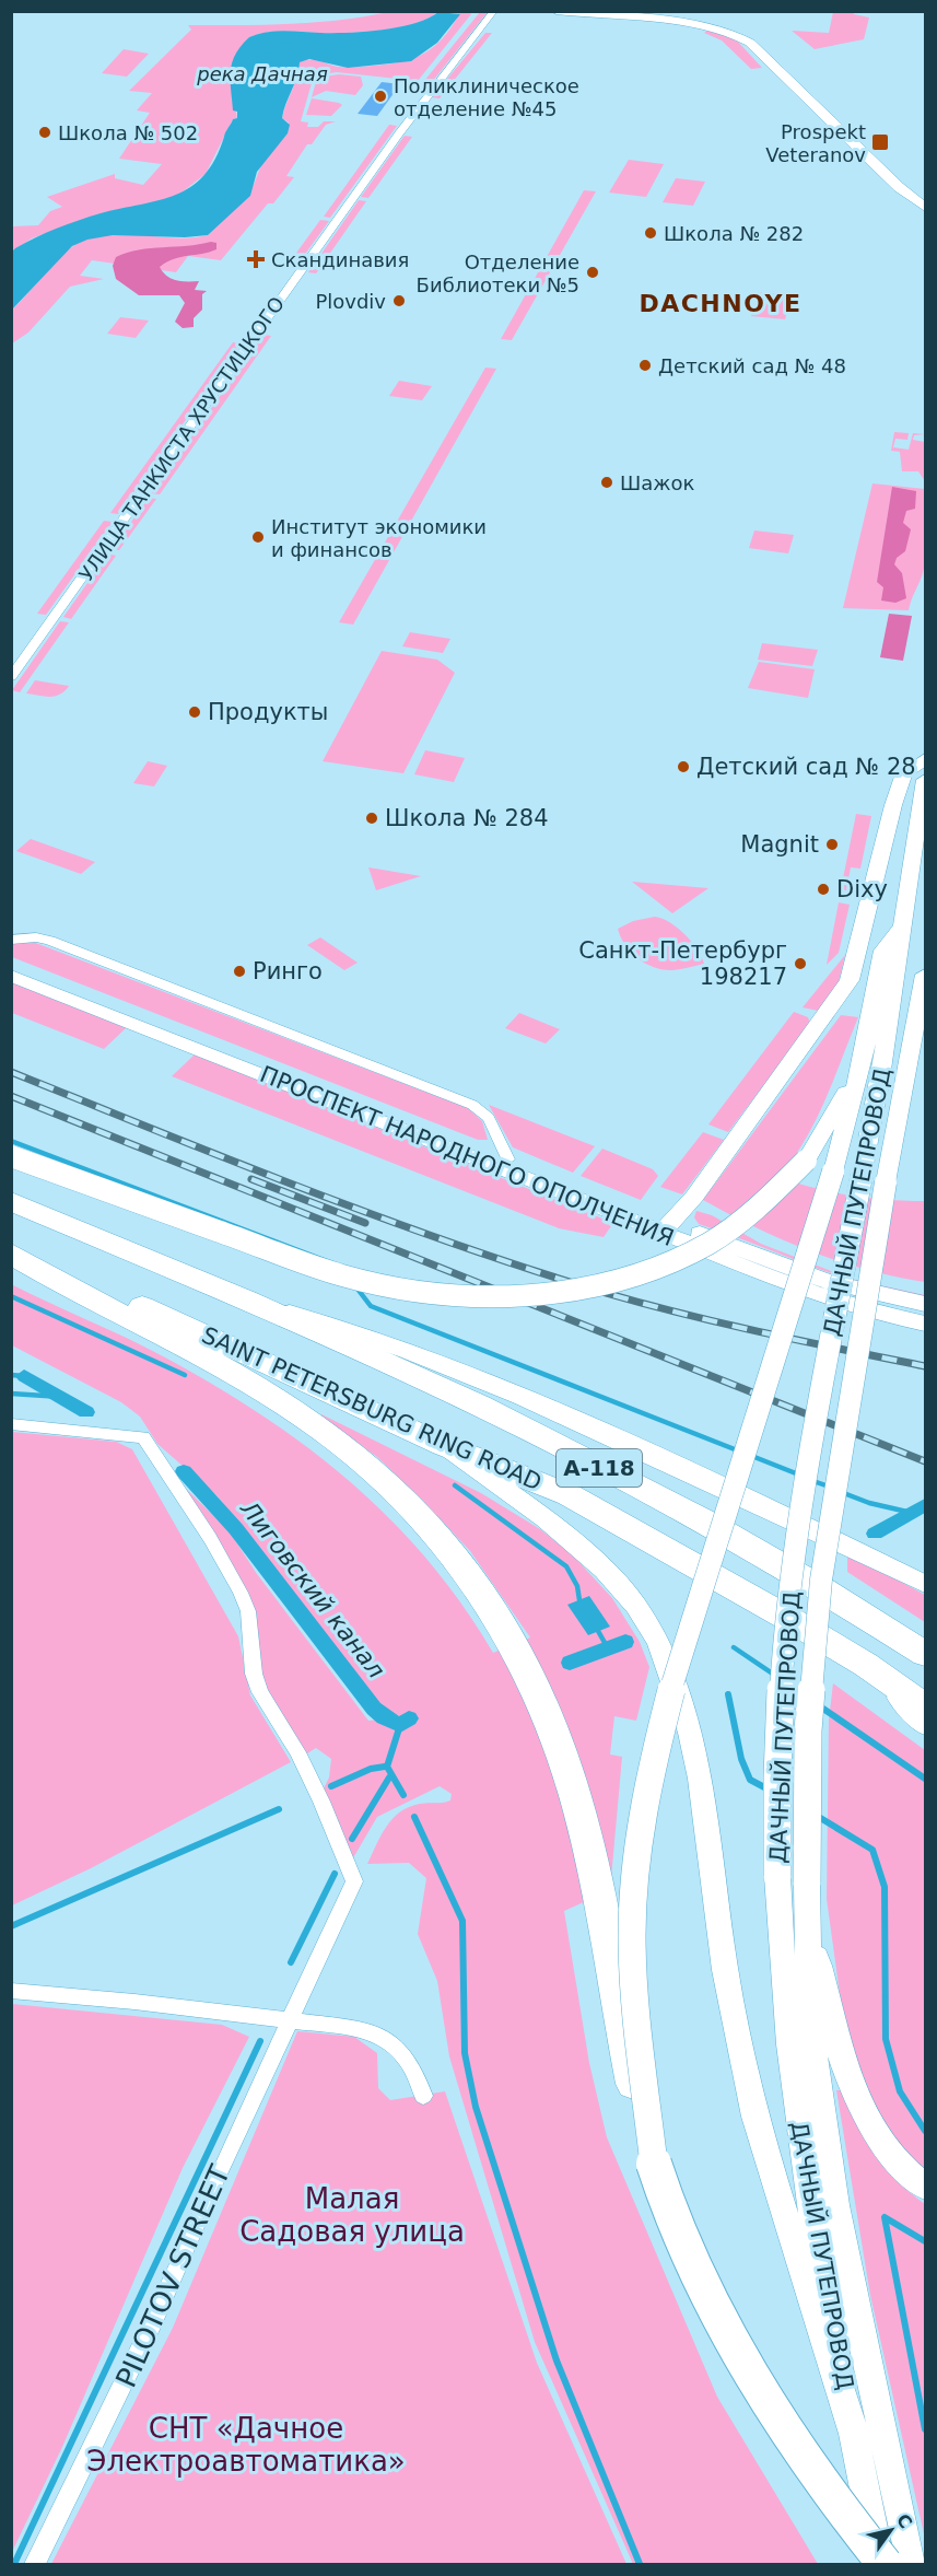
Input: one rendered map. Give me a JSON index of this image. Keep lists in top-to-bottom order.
{
  "streets": {
    "highway": ["SAINT PETERSBURG RING ROAD", "А-118"],
    "main road": ["ПРОСПЕКТ НАРОДНОГО ОПОЛЧЕНИЯ", "ДАЧНЫЙ ПУТЕПРОВОД"],
    "street": ["УЛИЦА ТАНКИСТА ХРУСТИЦКОГО", "PILOTOV STREET"]
  },
  "districts": ["DACHNOYE"],
  "water": ["река Дачная", "Лиговский канал"],
  "parks": ["Малая Садовая улица", "СНТ «Дачное Электроавтоматика»"],
  "places": {
    "other": [
      "Поликлиническое отделение №45",
      "Школа № 502",
      "Школа № 282",
      "Отделение Библиотеки №5",
      "Plovdiv",
      "Детский сад № 48",
      "Шажок",
      "Институт экономики и финансов",
      "Продукты",
      "Детский сад № 28",
      "Школа № 284",
      "Magnit",
      "Dixy",
      "Санкт-Петербург 198217",
      "Ринго"
    ],
    "transit": ["Prospekt Veteranov"],
    "health": ["Скандинавия"]
  },
  "north": "top right"
}
